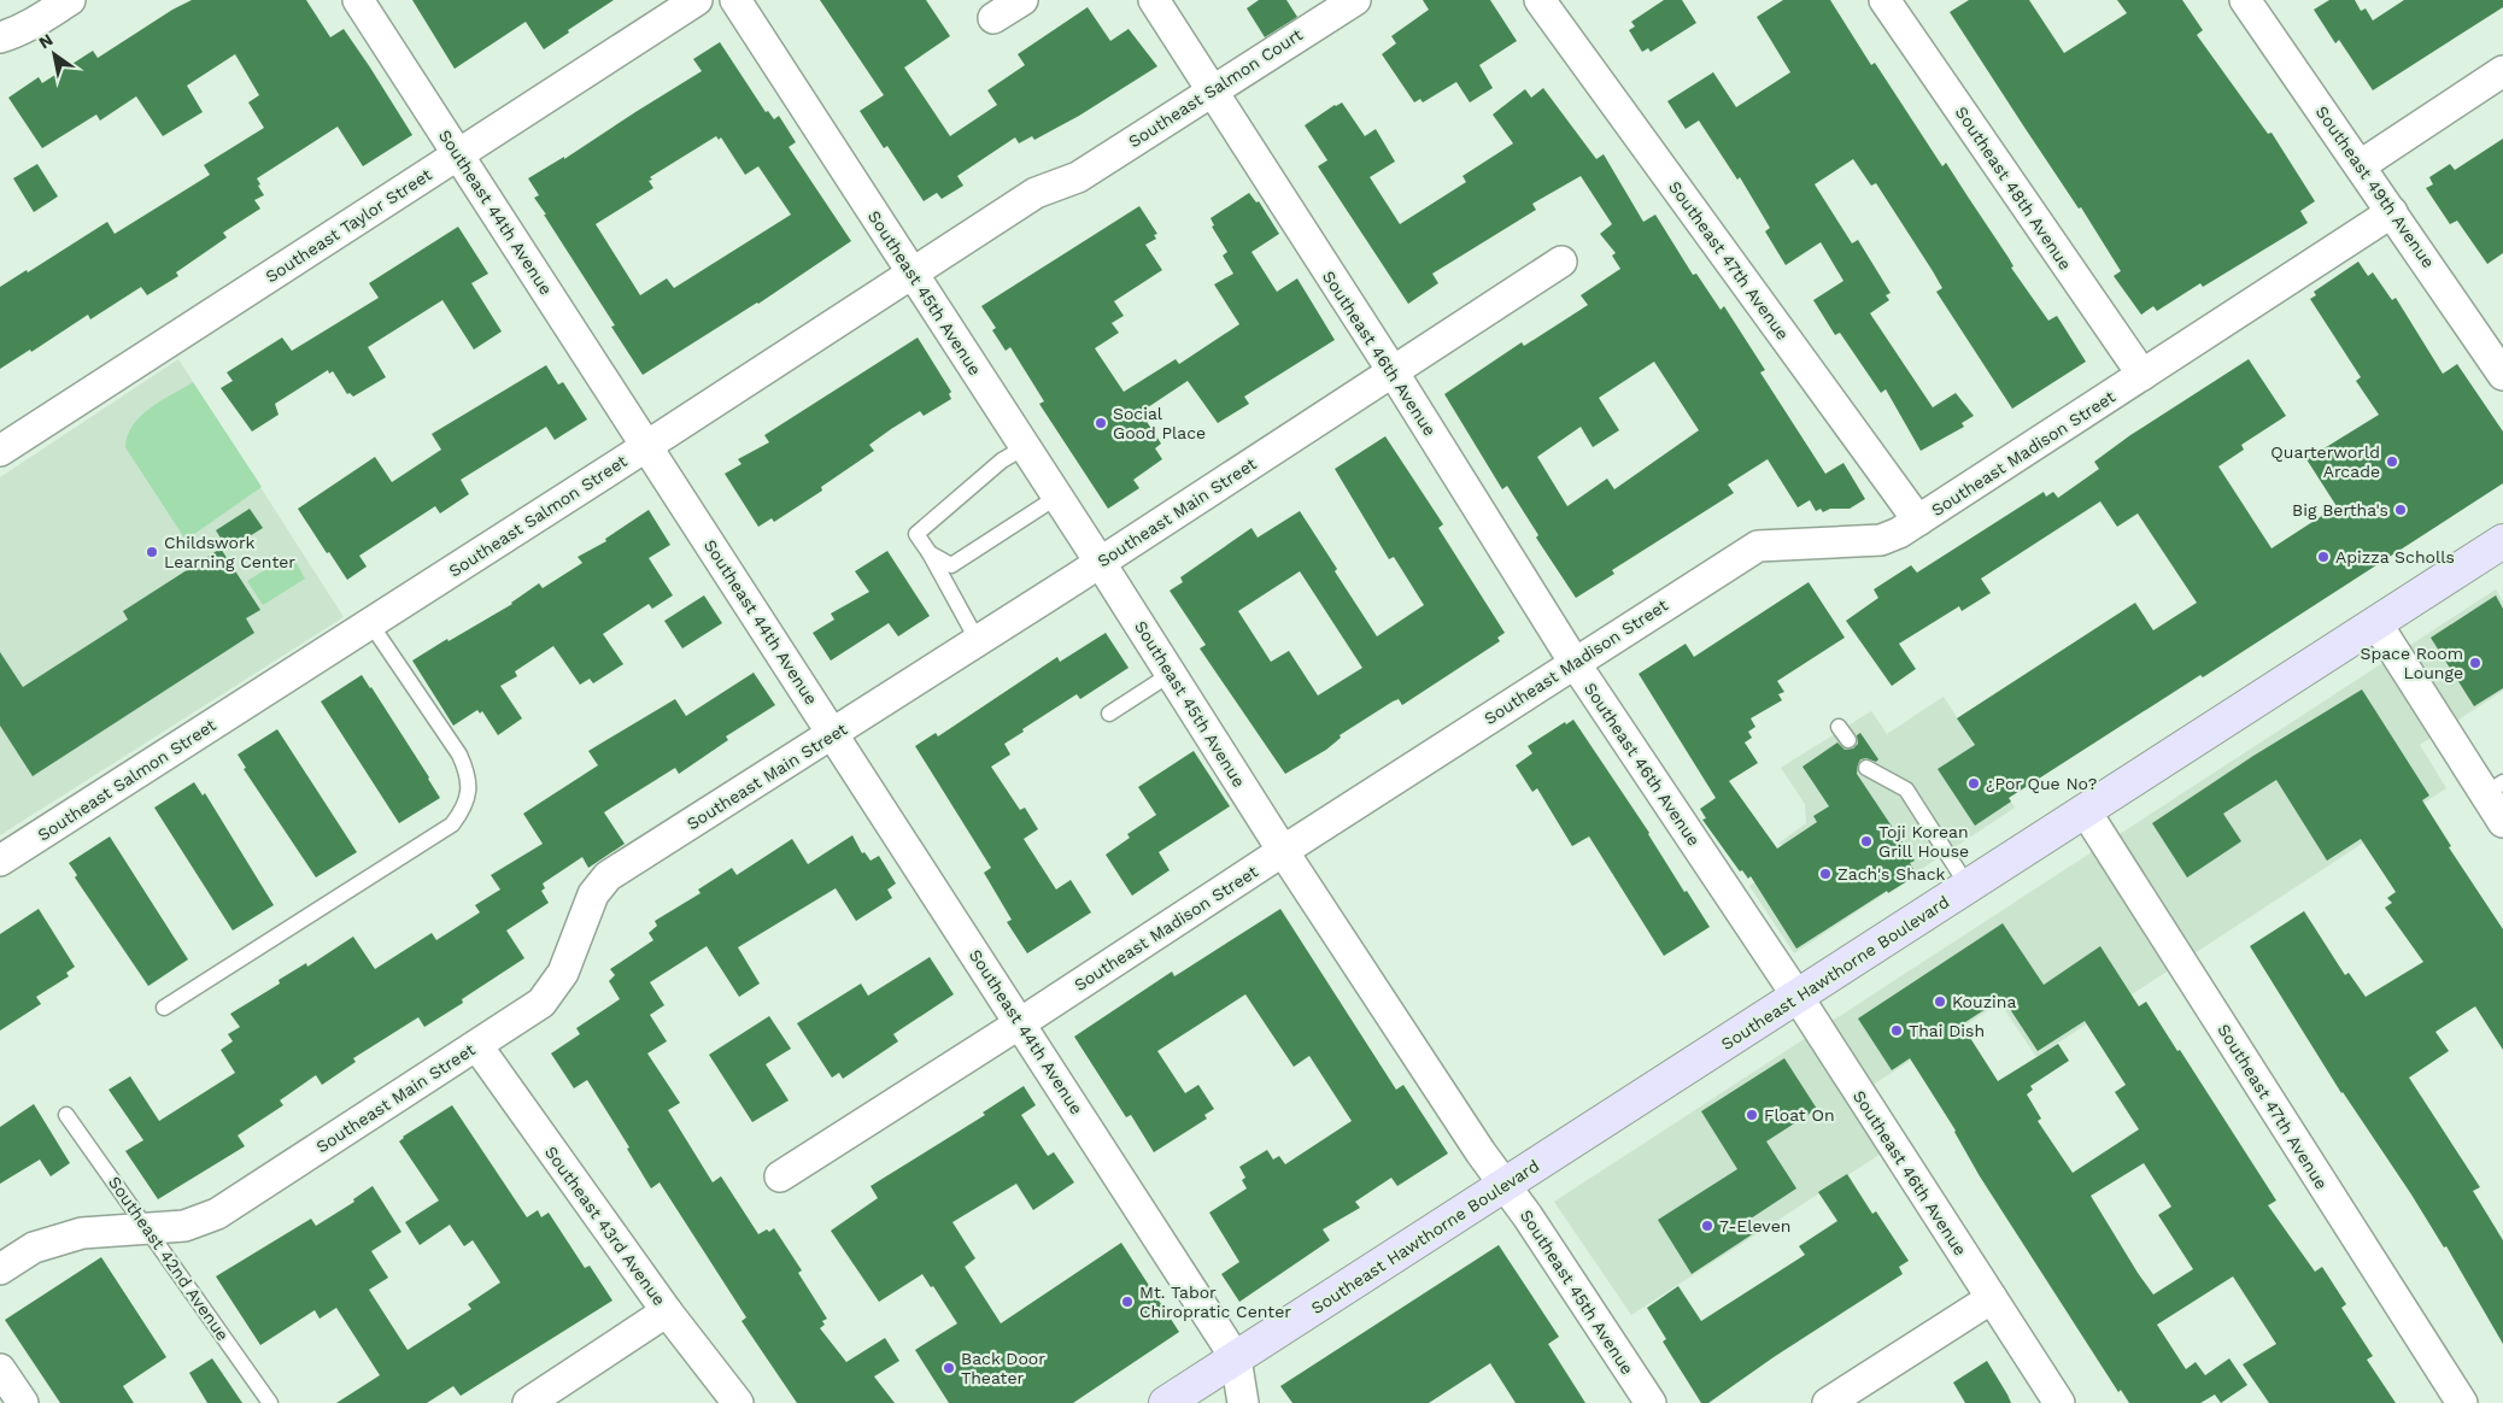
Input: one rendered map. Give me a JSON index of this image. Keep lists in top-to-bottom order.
{
  "streets": {
    "main road": ["Southeast Hawthorne Boulevard"],
    "street": [
      "Southeast Salmon Court",
      "Southeast 49th Avenue",
      "Southeast 48th Avenue",
      "Southeast 44th Avenue",
      "Southeast Taylor Street",
      "Southeast 47th Avenue",
      "Southeast 45th Avenue",
      "Southeast 46th Avenue",
      "Southeast Madison Street",
      "Southeast Main Street",
      "Southeast Salmon Street",
      "Southeast 43rd Avenue"
    ],
    "lane": ["Southeast 42nd Avenue"]
  },
  "crossings": [
    ["Southeast Salmon Court", "Southeast 46th Avenue"],
    ["Southeast Salmon Court", "Southeast Salmon Street"],
    ["Southeast 49th Avenue", "Southeast Madison Street"],
    ["Southeast 48th Avenue", "Southeast Madison Street"],
    ["Southeast 44th Avenue", "Southeast Taylor Street"],
    ["Southeast 44th Avenue", "Southeast Madison Street"],
    ["Southeast 44th Avenue", "Southeast Main Street"],
    ["Southeast 44th Avenue", "Southeast Salmon Street"],
    ["Southeast 44th Avenue", "Southeast Hawthorne Boulevard"],
    ["Southeast 47th Avenue", "Southeast Madison Street"],
    ["Southeast 47th Avenue", "Southeast Hawthorne Boulevard"],
    ["Southeast 45th Avenue", "Southeast Madison Street"],
    ["Southeast 45th Avenue", "Southeast Main Street"],
    ["Southeast 45th Avenue", "Southeast Salmon Street"],
    ["Southeast 45th Avenue", "Southeast Hawthorne Boulevard"],
    ["Southeast 46th Avenue", "Southeast Madison Street"],
    ["Southeast 46th Avenue", "Southeast Main Street"],
    ["Southeast 46th Avenue", "Southeast Hawthorne Boulevard"],
    ["Southeast Main Street", "Southeast 43rd Avenue"],
    ["Southeast Main Street", "Southeast 42nd Avenue"]
  ],
  "places": [
    "Social Good Place",
    "Quarterworld Arcade",
    "Big Bertha's",
    "Childswork Learning Center",
    "Apizza Scholls",
    "Space Room Lounge",
    "¿Por Que No?",
    "Toji Korean Grill House",
    "Zach's Shack",
    "Kouzina",
    "Thai Dish",
    "Float On",
    "7-Eleven",
    "Mt. Tabor Chiropratic Center",
    "Back Door Theater"
  ],
  "north": "top left"
}
